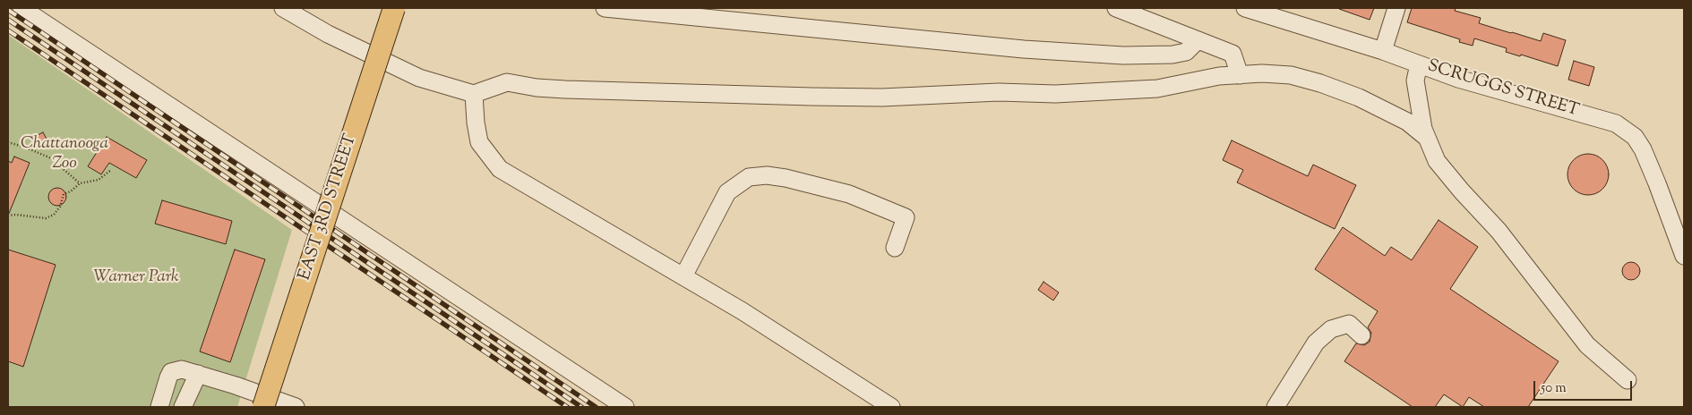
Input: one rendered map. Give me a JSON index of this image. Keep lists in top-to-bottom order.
{
  "streets": {
    "main road": ["EAST 3RD STREET"],
    "street": ["SCRUGGS STREET"]
  },
  "parks": ["Chattanooga Zoo", "Warner Park"],
  "scale_bar": "50 m"
}
